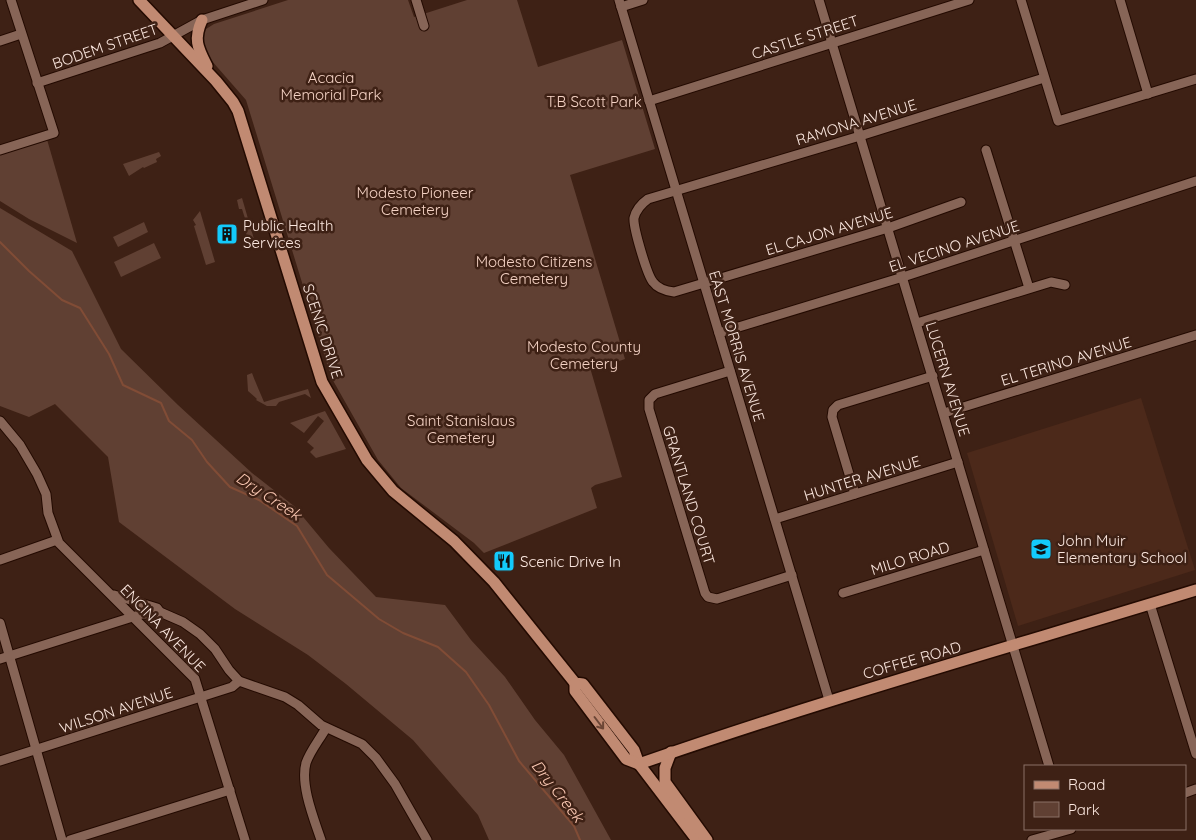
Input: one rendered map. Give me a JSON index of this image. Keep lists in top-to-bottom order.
{
  "streets": {
    "main road": ["SCENIC DRIVE", "COFFEE ROAD"],
    "street": [
      "CASTLE STREET",
      "BODEM STREET",
      "RAMONA AVENUE",
      "EL CAJON AVENUE",
      "EL VECINO AVENUE",
      "EAST MORRIS AVENUE",
      "EL TERINO AVENUE",
      "LUCERN AVENUE",
      "HUNTER AVENUE",
      "GRANTLAND COURT",
      "MILO ROAD",
      "ENCINA AVENUE",
      "WILSON AVENUE"
    ]
  },
  "crossings": [
    ["CASTLE STREET", "EAST MORRIS AVENUE"],
    ["CASTLE STREET", "LUCERN AVENUE"],
    ["BODEM STREET", "SCENIC DRIVE"],
    ["RAMONA AVENUE", "EL CAJON AVENUE"],
    ["RAMONA AVENUE", "EAST MORRIS AVENUE"],
    ["RAMONA AVENUE", "LUCERN AVENUE"],
    ["EL CAJON AVENUE", "EAST MORRIS AVENUE"],
    ["EL CAJON AVENUE", "LUCERN AVENUE"],
    ["EL VECINO AVENUE", "EAST MORRIS AVENUE"],
    ["EL VECINO AVENUE", "LUCERN AVENUE"],
    ["SCENIC DRIVE", "COFFEE ROAD"],
    ["EAST MORRIS AVENUE", "HUNTER AVENUE"],
    ["EAST MORRIS AVENUE", "GRANTLAND COURT"],
    ["EAST MORRIS AVENUE", "COFFEE ROAD"],
    ["EL TERINO AVENUE", "LUCERN AVENUE"],
    ["LUCERN AVENUE", "HUNTER AVENUE"],
    ["LUCERN AVENUE", "MILO ROAD"],
    ["LUCERN AVENUE", "COFFEE ROAD"],
    ["ENCINA AVENUE", "WILSON AVENUE"]
  ],
  "water": ["Dry Creek"],
  "parks": [
    "Acacia Memorial Park",
    "T.B Scott Park",
    "Modesto Pioneer Cemetery",
    "Modesto Citizens Cemetery",
    "Modesto County Cemetery",
    "Saint Stanislaus Cemetery"
  ],
  "places": {
    "building": ["Public Health Services"],
    "school or university": ["John Muir Elementary School"],
    "restaurant": ["Scenic Drive In"]
  },
  "legend": ["Road", "Park"]
}
